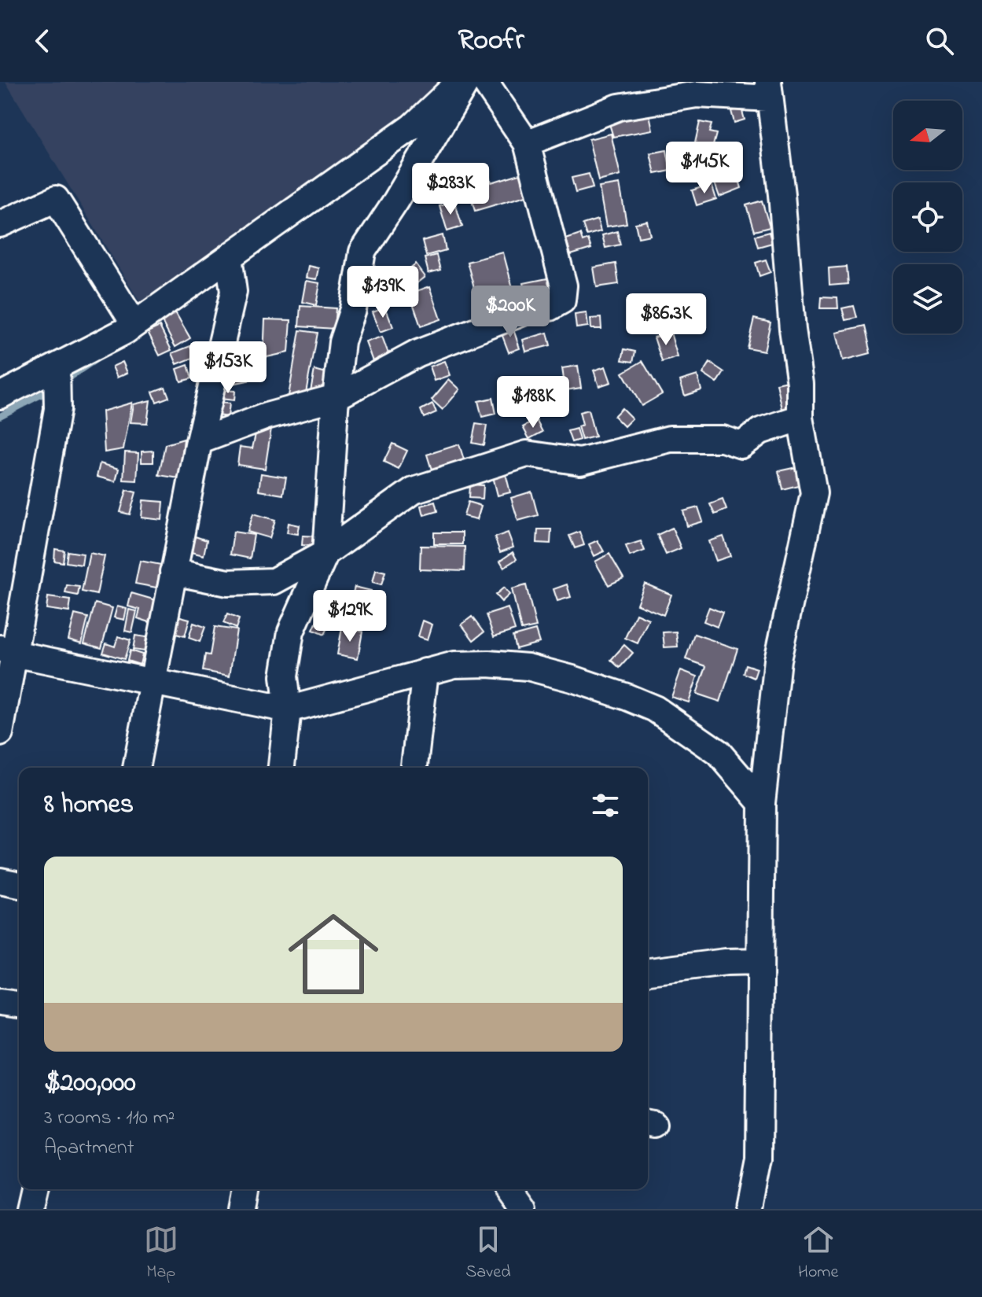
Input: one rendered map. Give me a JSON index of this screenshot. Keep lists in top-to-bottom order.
{
  "north": "left",
  "page": {
    "header": "Roofr",
    "price": [
      "$145K",
      "$283K",
      "$139K",
      "$200K",
      "$86.3K",
      "$153K",
      "$188K",
      "$129K"
    ],
    "heading": "8 homes",
    "list": [
      {
        "name": "$200,000",
        "note": "3 rooms · 110 m² · Apartment"
      }
    ],
    "tabs": ["Map", "Saved", "Home"]
  }
}
